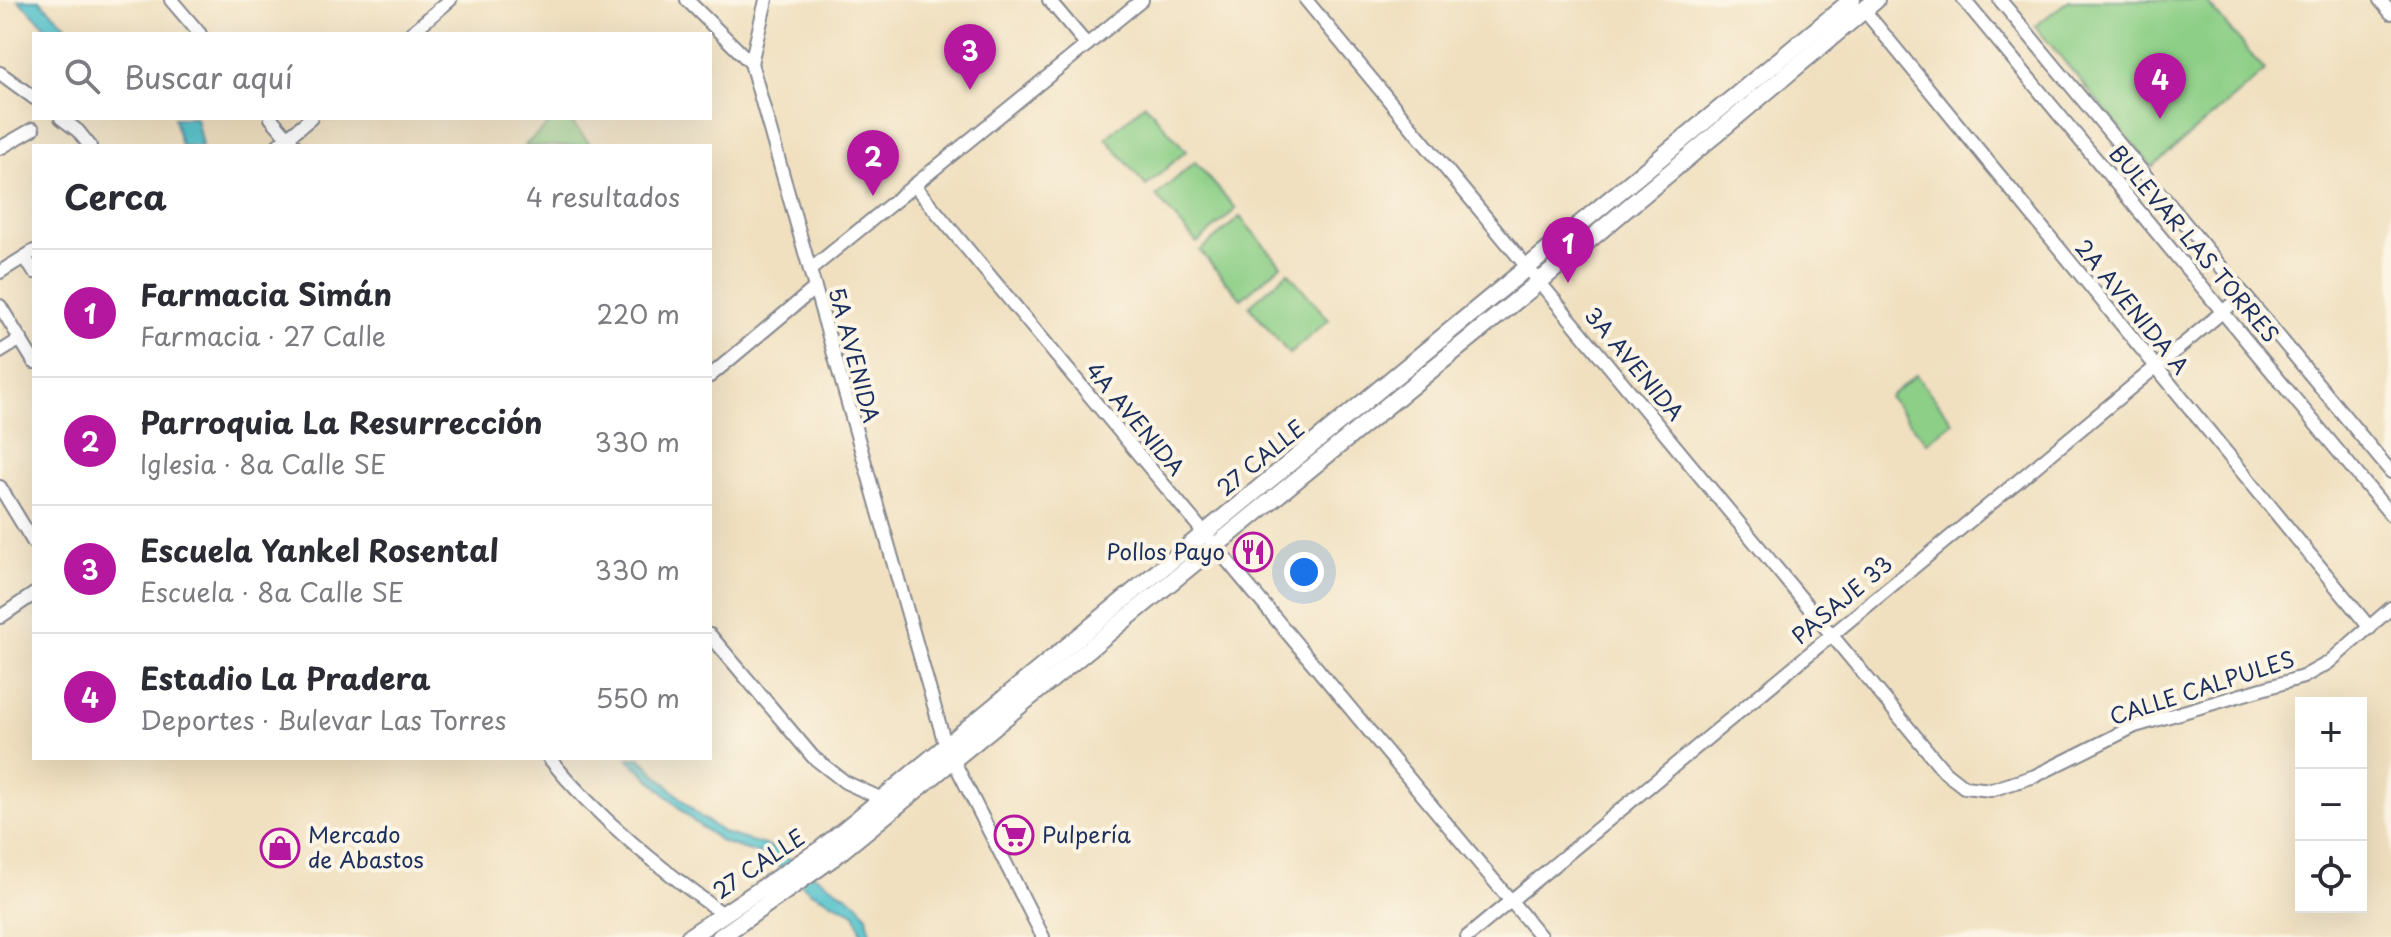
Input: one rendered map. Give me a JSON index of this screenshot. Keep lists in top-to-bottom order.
{
  "streets": {
    "main road": ["27 CALLE"],
    "street": [
      "BULEVAR LAS TORRES",
      "2A AVENIDA A",
      "5A AVENIDA",
      "3A AVENIDA",
      "4A AVENIDA",
      "PASAJE 33",
      "CALLE CALPULES"
    ]
  },
  "crossings": [
    ["BULEVAR LAS TORRES", "PASAJE 33"],
    ["2A AVENIDA A", "27 CALLE"],
    ["2A AVENIDA A", "PASAJE 33"],
    ["2A AVENIDA A", "CALLE CALPULES"],
    ["5A AVENIDA", "27 CALLE"],
    ["3A AVENIDA", "27 CALLE"],
    ["3A AVENIDA", "PASAJE 33"],
    ["3A AVENIDA", "CALLE CALPULES"],
    ["4A AVENIDA", "27 CALLE"],
    ["4A AVENIDA", "PASAJE 33"]
  ],
  "places": {
    "restaurant": ["Pollos Payo"],
    "supermarket": ["Pulpería"],
    "shop": ["Mercado de Abastos"]
  },
  "page": {
    "pins": [
      "3",
      "4",
      "2",
      "1"
    ],
    "search": "Buscar aquí",
    "heading": ["Cerca", "4 resultados"],
    "list": [
      {
        "mark": "1",
        "name": "Farmacia Simán",
        "note": "Farmacia · 27 Calle",
        "value": "220 m"
      },
      {
        "mark": "2",
        "name": "Parroquia La Resurrección",
        "note": "Iglesia · 8a Calle SE",
        "value": "330 m"
      },
      {
        "mark": "3",
        "name": "Escuela Yankel Rosental",
        "note": "Escuela · 8a Calle SE",
        "value": "330 m"
      },
      {
        "mark": "4",
        "name": "Estadio La Pradera",
        "note": "Deportes · Bulevar Las Torres",
        "value": "550 m"
      }
    ],
    "map_buttons": ["+", "−"]
  }
}
